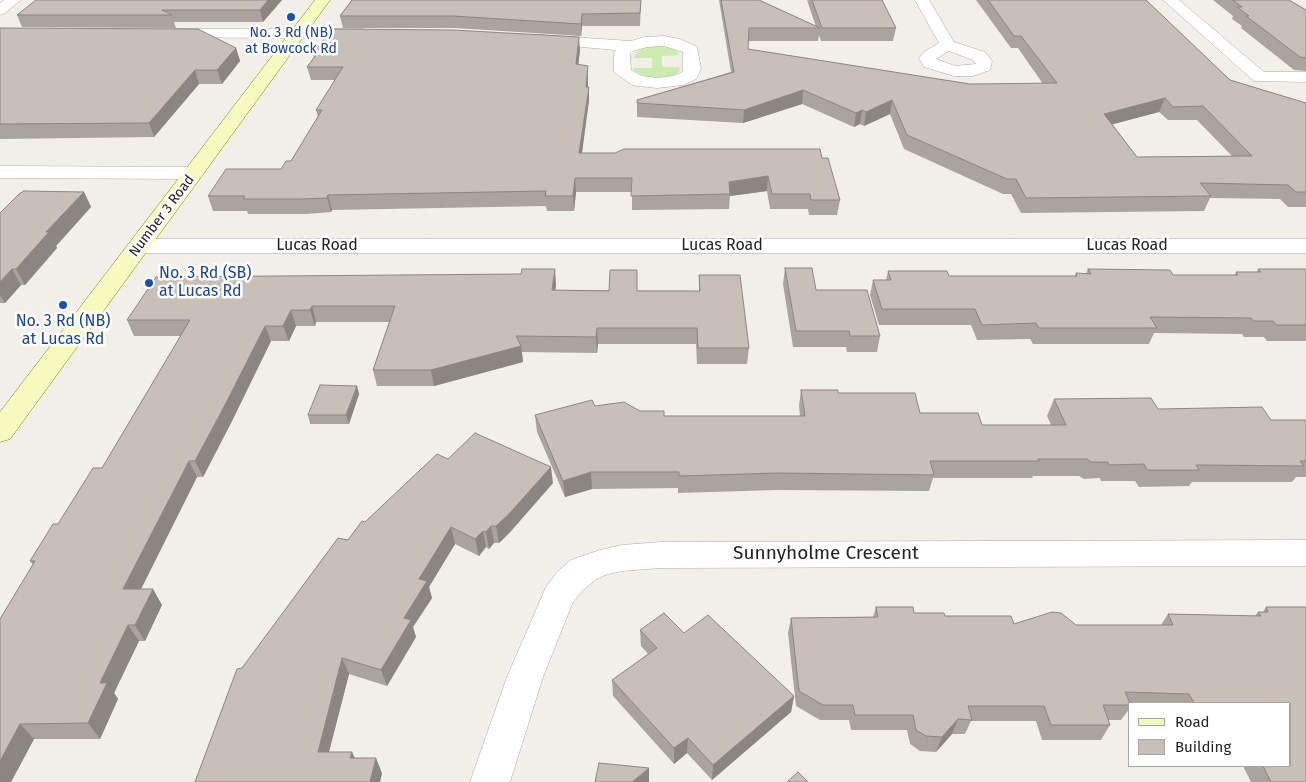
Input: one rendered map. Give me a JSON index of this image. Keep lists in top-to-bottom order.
{
  "streets": {
    "main road": ["Number 3 Road"],
    "street": ["Lucas Road", "Sunnyholme Crescent"]
  },
  "crossings": [
    ["Number 3 Road", "Lucas Road"]
  ],
  "places": ["No. 3 Rd (NB) at Bowcock Rd", "No. 3 Rd (SB) at Lucas Rd", "No. 3 Rd (NB) at Lucas Rd"],
  "legend": ["Road", "Building"]
}
